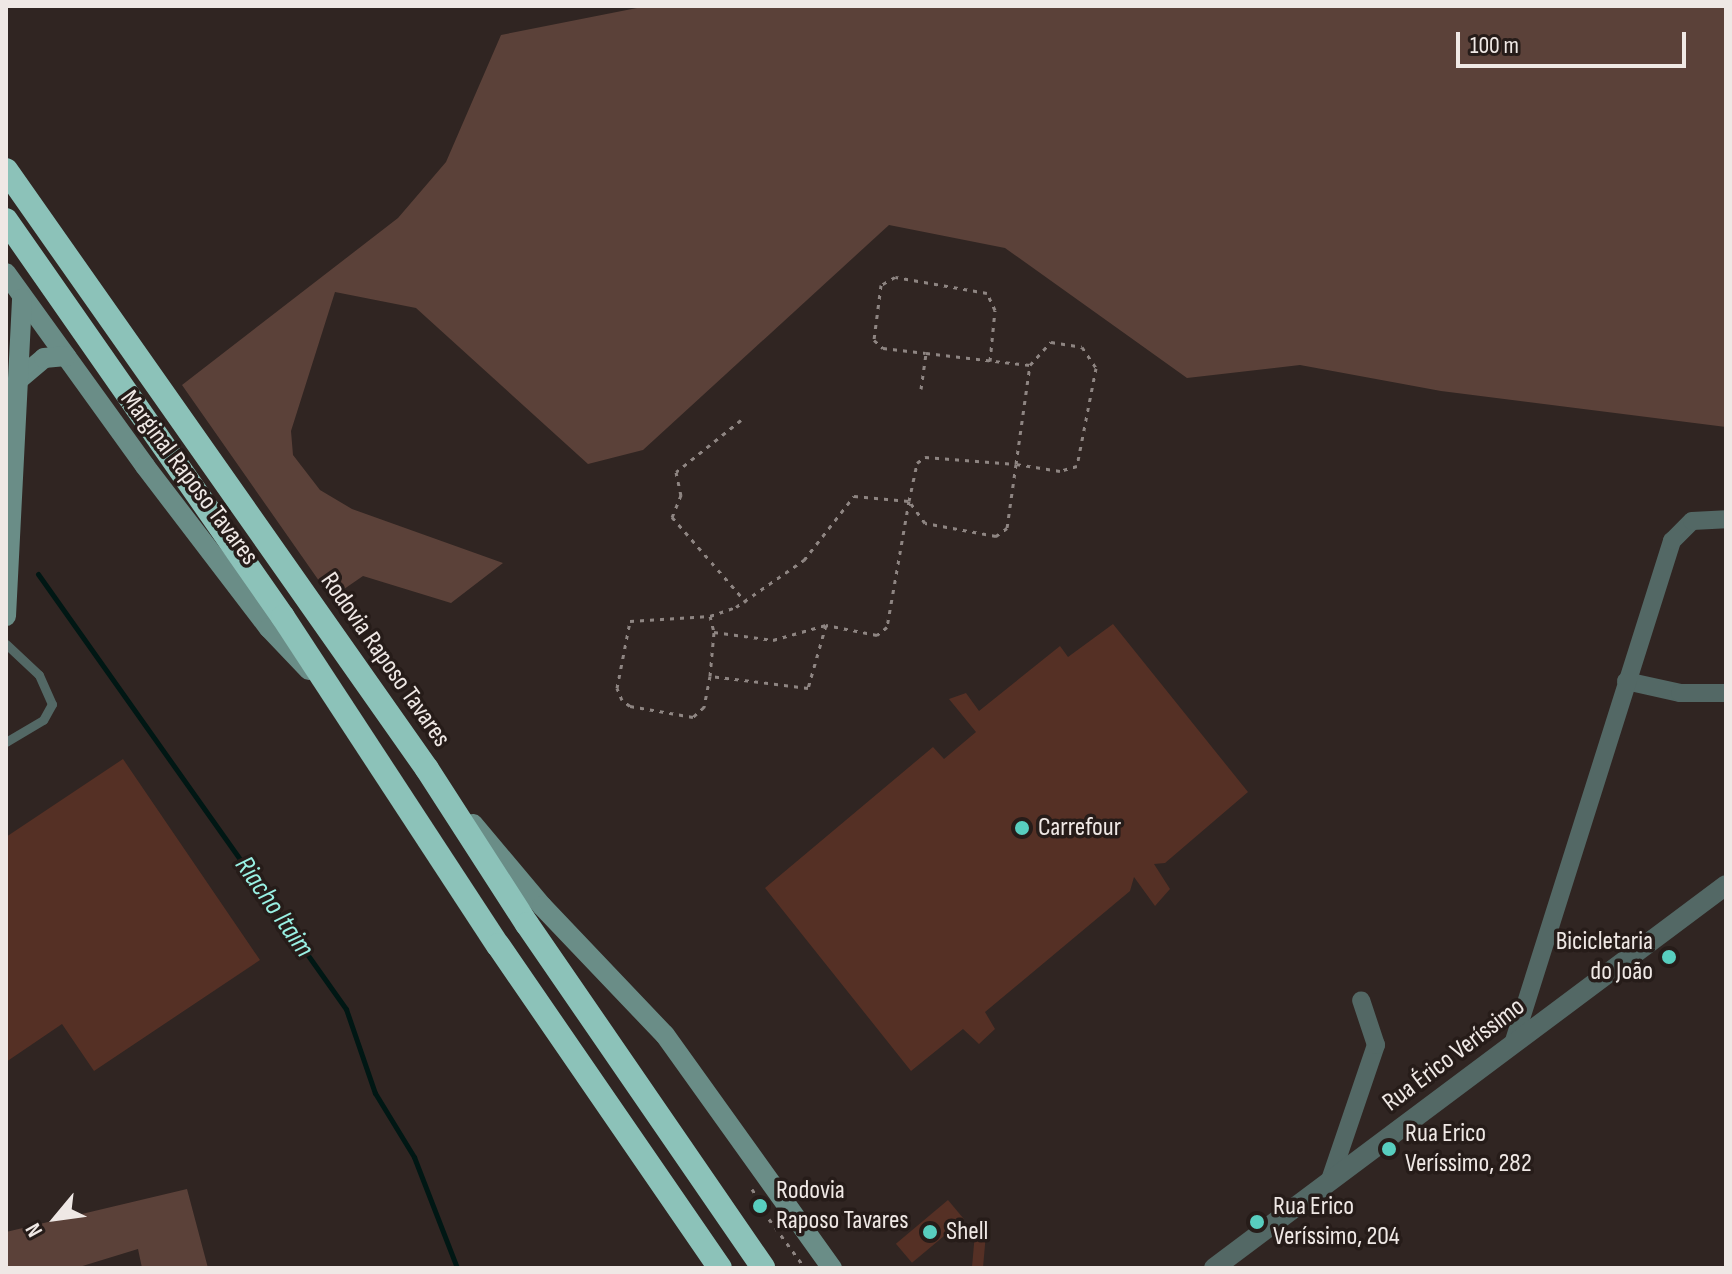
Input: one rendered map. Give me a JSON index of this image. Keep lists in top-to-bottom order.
{
  "streets": {
    "highway": ["Rodovia Raposo Tavares"],
    "main road": ["Marginal Raposo Tavares"],
    "street": ["Rua Érico Veríssimo"]
  },
  "water": ["Riacho Itaim"],
  "places": [
    "Carrefour",
    "Bicicletaria do João",
    "Rua Erico Veríssimo, 282",
    "Rodovia Raposo Tavares",
    "Rua Erico Veríssimo, 204",
    "Shell"
  ],
  "scale_bar": "100 m",
  "north": "bottom left"
}
